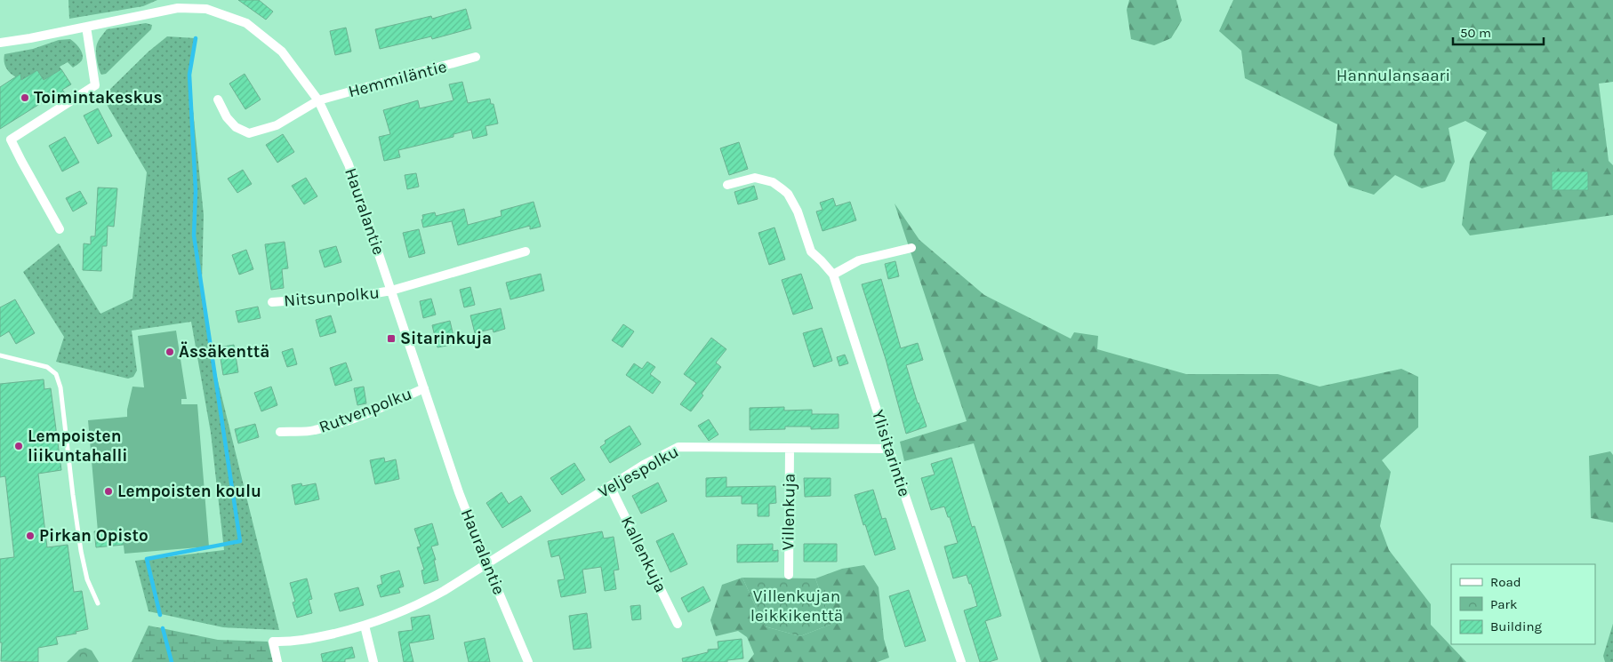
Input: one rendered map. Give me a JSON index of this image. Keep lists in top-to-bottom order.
{
  "streets": {
    "street": [
      "Hemmiläntie",
      "Hauralantie",
      "Nitsunpolku",
      "Rutvenpolku",
      "Ylisitarintie",
      "Veljespolku",
      "Villenkuja",
      "Kallenkuja"
    ]
  },
  "crossings": [
    ["Hemmiläntie", "Hauralantie"],
    ["Hauralantie", "Nitsunpolku"],
    ["Hauralantie", "Rutvenpolku"],
    ["Hauralantie", "Veljespolku"],
    ["Ylisitarintie", "Veljespolku"],
    ["Veljespolku", "Villenkuja"],
    ["Veljespolku", "Kallenkuja"]
  ],
  "parks": ["Hannulansaari", "Villenkujan leikkikenttä"],
  "places": {
    "other": [
      "Toimintakeskus",
      "Ässäkenttä",
      "Lempoisten liikuntahalli",
      "Lempoisten koulu",
      "Pirkan Opisto"
    ],
    "transit": ["Sitarinkuja"]
  },
  "legend": ["Road", "Park", "Building"],
  "scale_bar": "50 m"
}
